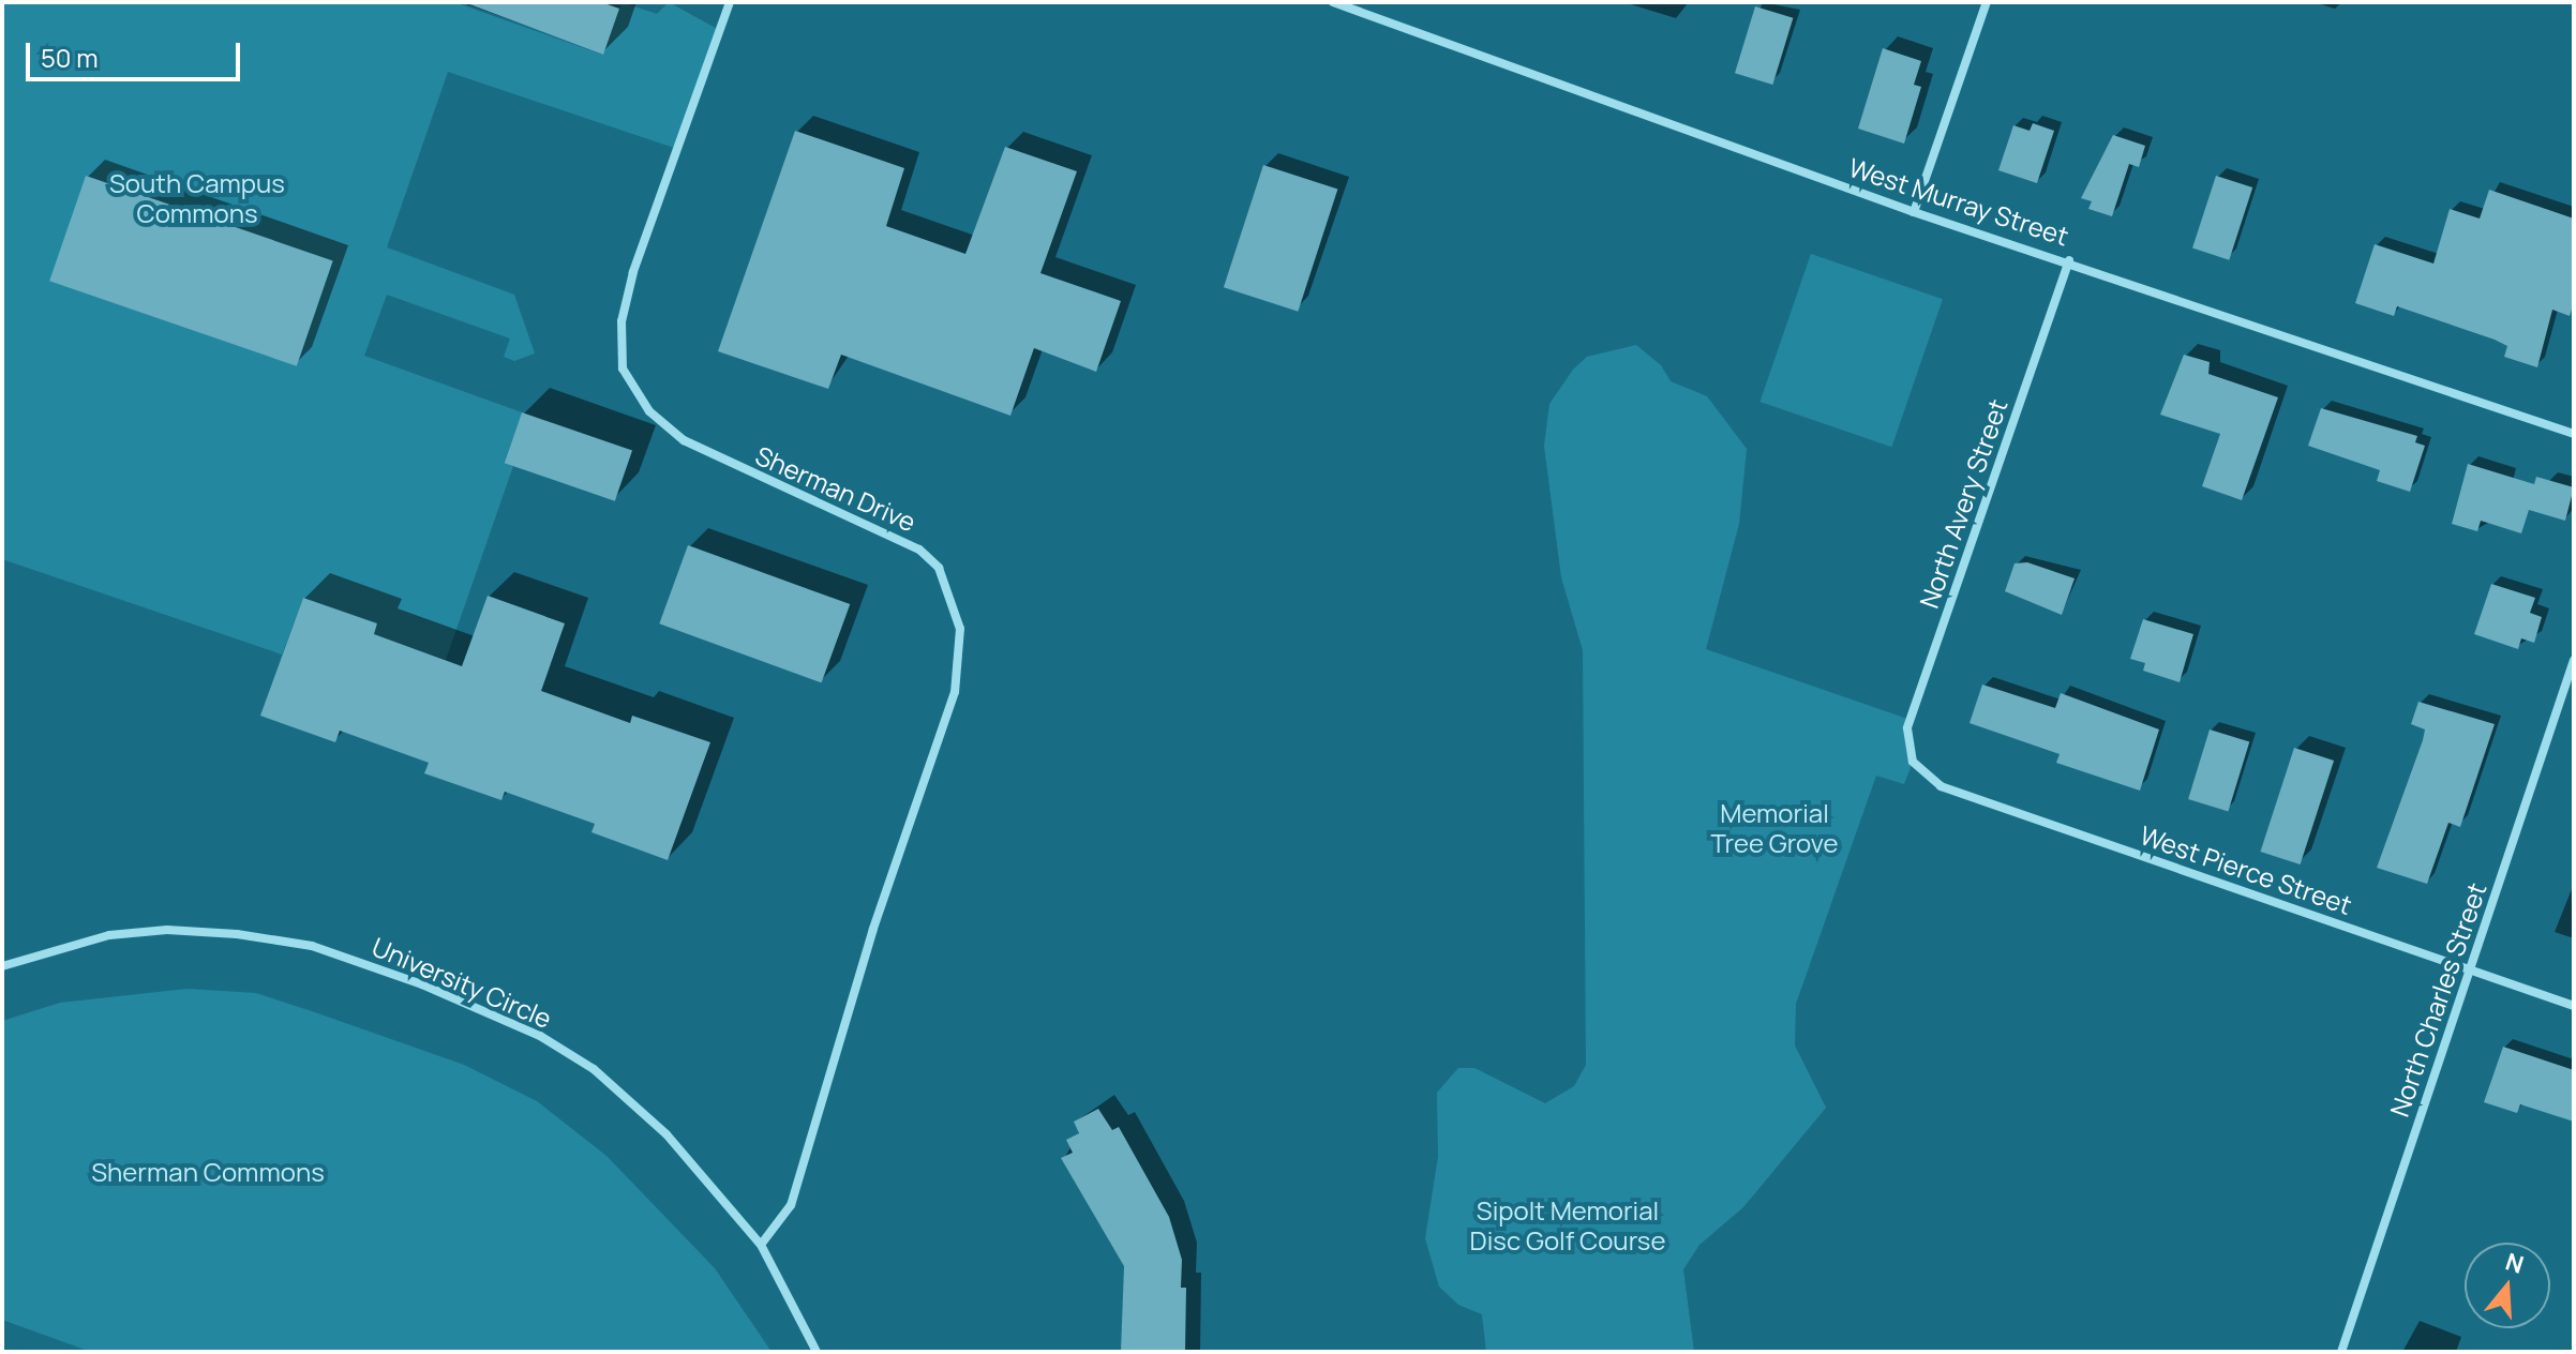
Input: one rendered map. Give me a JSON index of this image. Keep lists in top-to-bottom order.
{
  "streets": {
    "street": [
      "West Murray Street",
      "Sherman Drive",
      "North Avery Street",
      "West Pierce Street",
      "University Circle",
      "North Charles Street"
    ]
  },
  "crossings": [
    ["West Murray Street", "North Avery Street"],
    ["Sherman Drive", "University Circle"],
    ["North Avery Street", "West Pierce Street"],
    ["West Pierce Street", "North Charles Street"]
  ],
  "parks": [
    "South Campus Commons",
    "Memorial Tree Grove",
    "Sherman Commons",
    "Sipolt Memorial Disc Golf Course"
  ],
  "scale_bar": "50 m",
  "north": "top"
}
